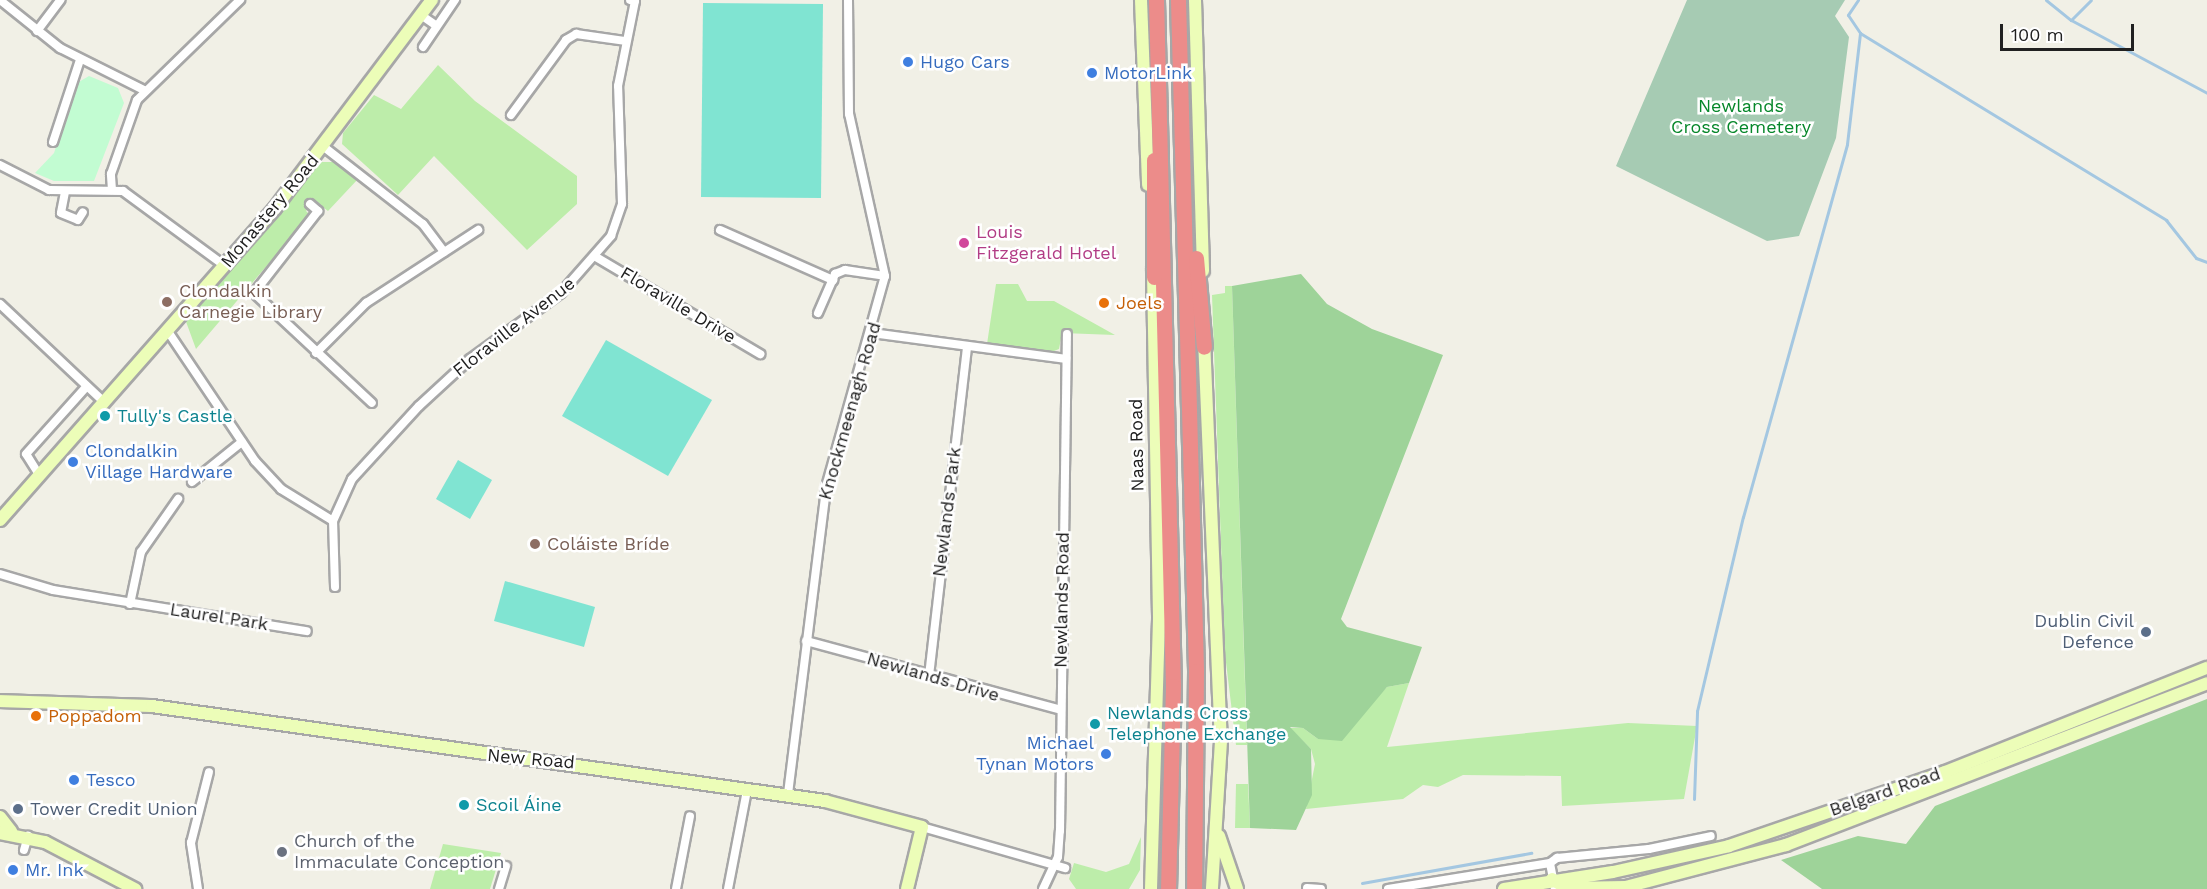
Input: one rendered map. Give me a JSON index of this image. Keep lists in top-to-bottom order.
{
  "streets": {
    "highway": ["Naas Road"],
    "main road": ["Monastery Road", "New Road", "Belgard Road"],
    "street": [
      "Floraville Drive",
      "Floraville Avenue",
      "Knockmeenagh Road",
      "Newlands Park",
      "Newlands Road",
      "Laurel Park",
      "Newlands Drive"
    ]
  },
  "crossings": [
    ["Floraville Drive", "Floraville Avenue"],
    ["Knockmeenagh Road", "Newlands Drive"],
    ["Knockmeenagh Road", "New Road"],
    ["Newlands Park", "Newlands Drive"],
    ["Newlands Road", "Newlands Drive"],
    ["Newlands Road", "New Road"]
  ],
  "parks": ["Newlands Cross Cemetery"],
  "places": [
    "Hugo Cars",
    "MotorLink",
    "Louis Fitzgerald Hotel",
    "Clondalkin Carnegie Library",
    "Joels",
    "Tully's Castle",
    "Clondalkin Village Hardware",
    "Coláiste Bríde",
    "Dublin Civil Defence",
    "Poppadom",
    "Newlands Cross Telephone Exchange",
    "Michael Tynan Motors",
    "Tesco",
    "Scoil Áine",
    "Tower Credit Union",
    "Church of the Immaculate Conception",
    "Mr. Ink"
  ],
  "scale_bar": "100 m"
}
